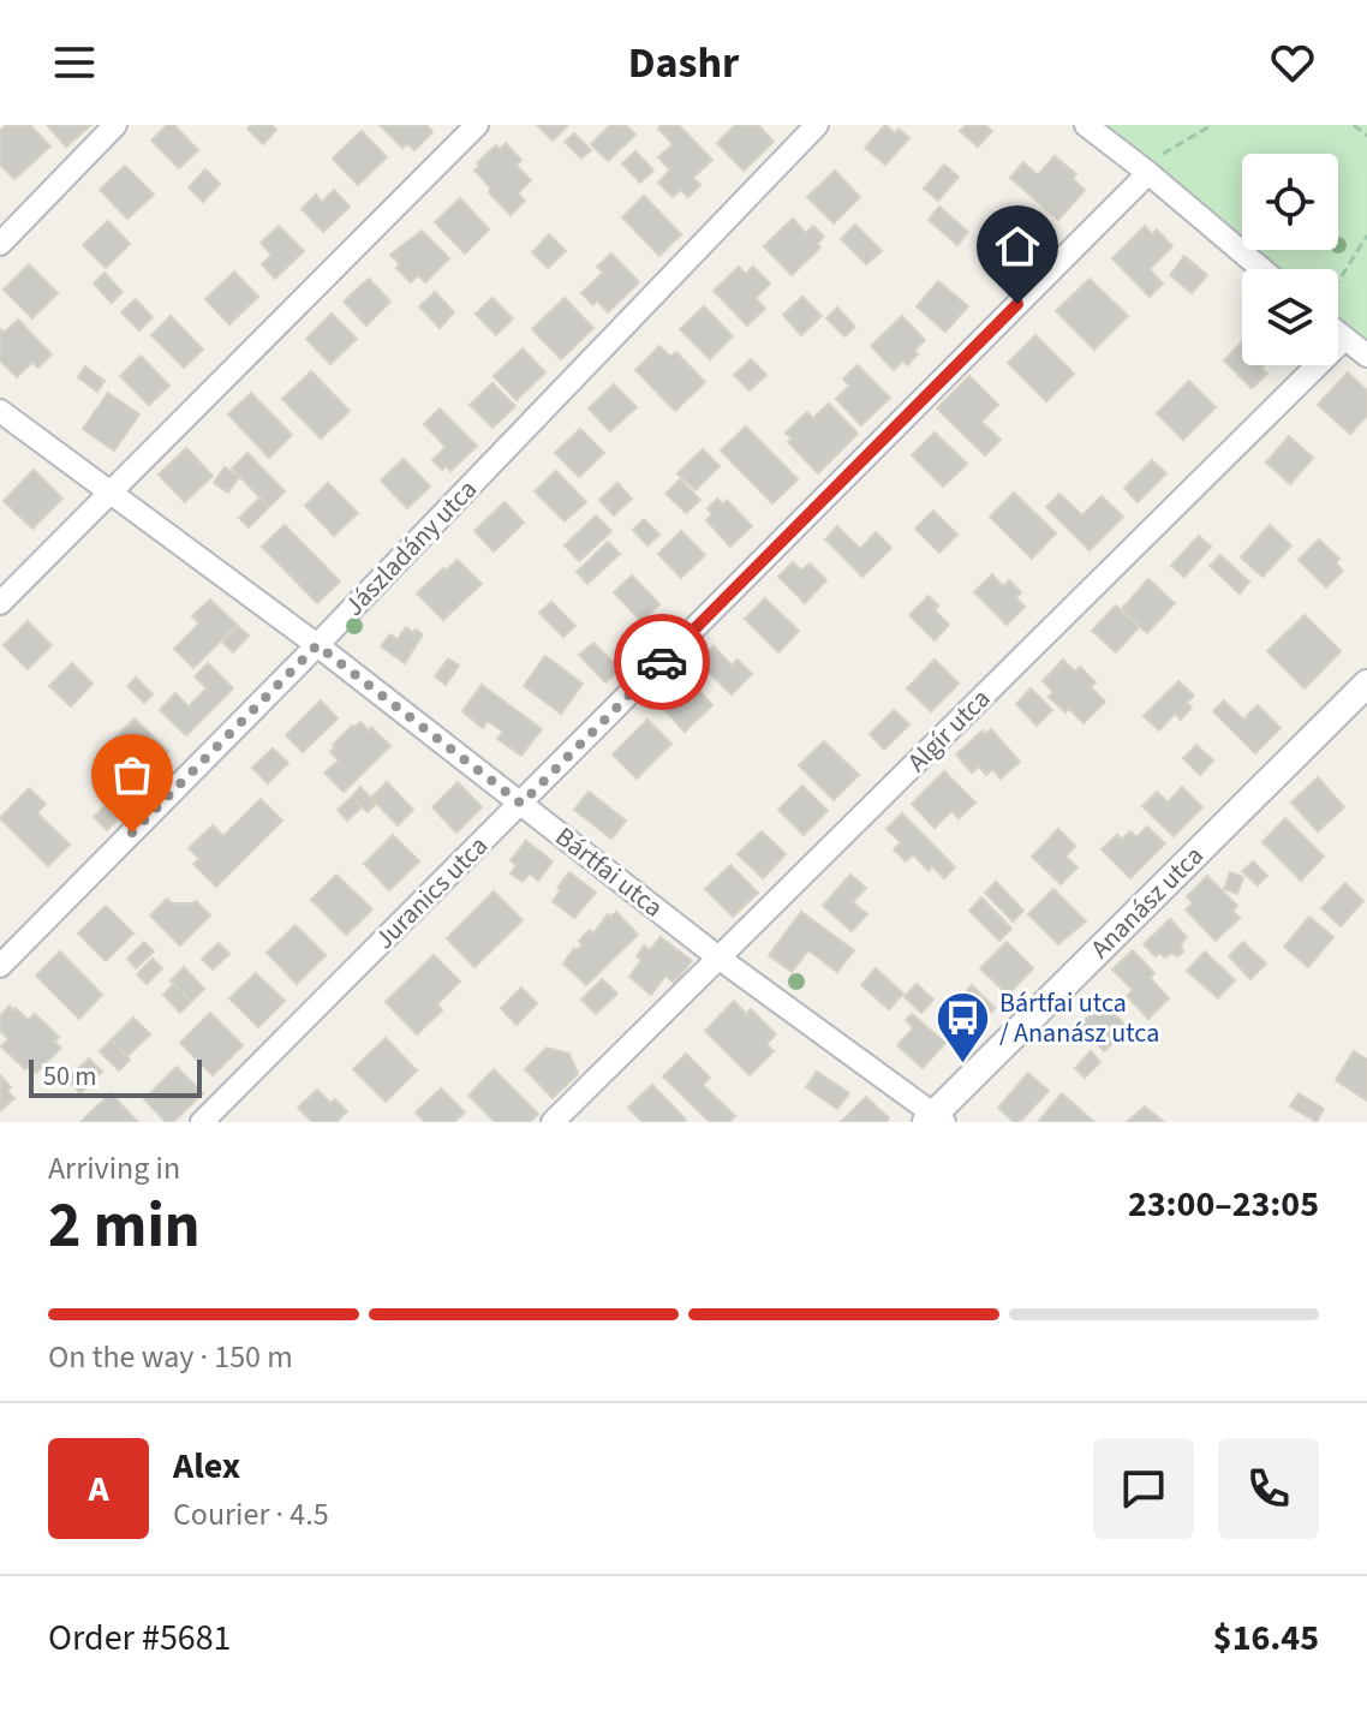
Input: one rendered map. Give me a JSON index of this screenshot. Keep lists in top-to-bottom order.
{
  "streets": {
    "street": [
      "Jászladány utca",
      "Algír utca",
      "Bártfai utca",
      "Juranics utca",
      "Ananász utca"
    ]
  },
  "crossings": [
    ["Jászladány utca", "Bártfai utca"],
    ["Algír utca", "Bártfai utca"],
    ["Bártfai utca", "Juranics utca"],
    ["Bártfai utca", "Ananász utca"]
  ],
  "places": {
    "bus stop": ["Bártfai utca / Ananász utca"]
  },
  "scale_bar": "50 m",
  "page": {
    "header": "Dashr",
    "scale": "50 m",
    "heading": ["2 min", "Arriving in", "23:00–23:05"],
    "panel": [
      "Alex",
      "Courier · 4.5",
      "Order #5681",
      "$16.45"
    ],
    "bar": "On the way · 150 m",
    "round": "A"
  }
}
